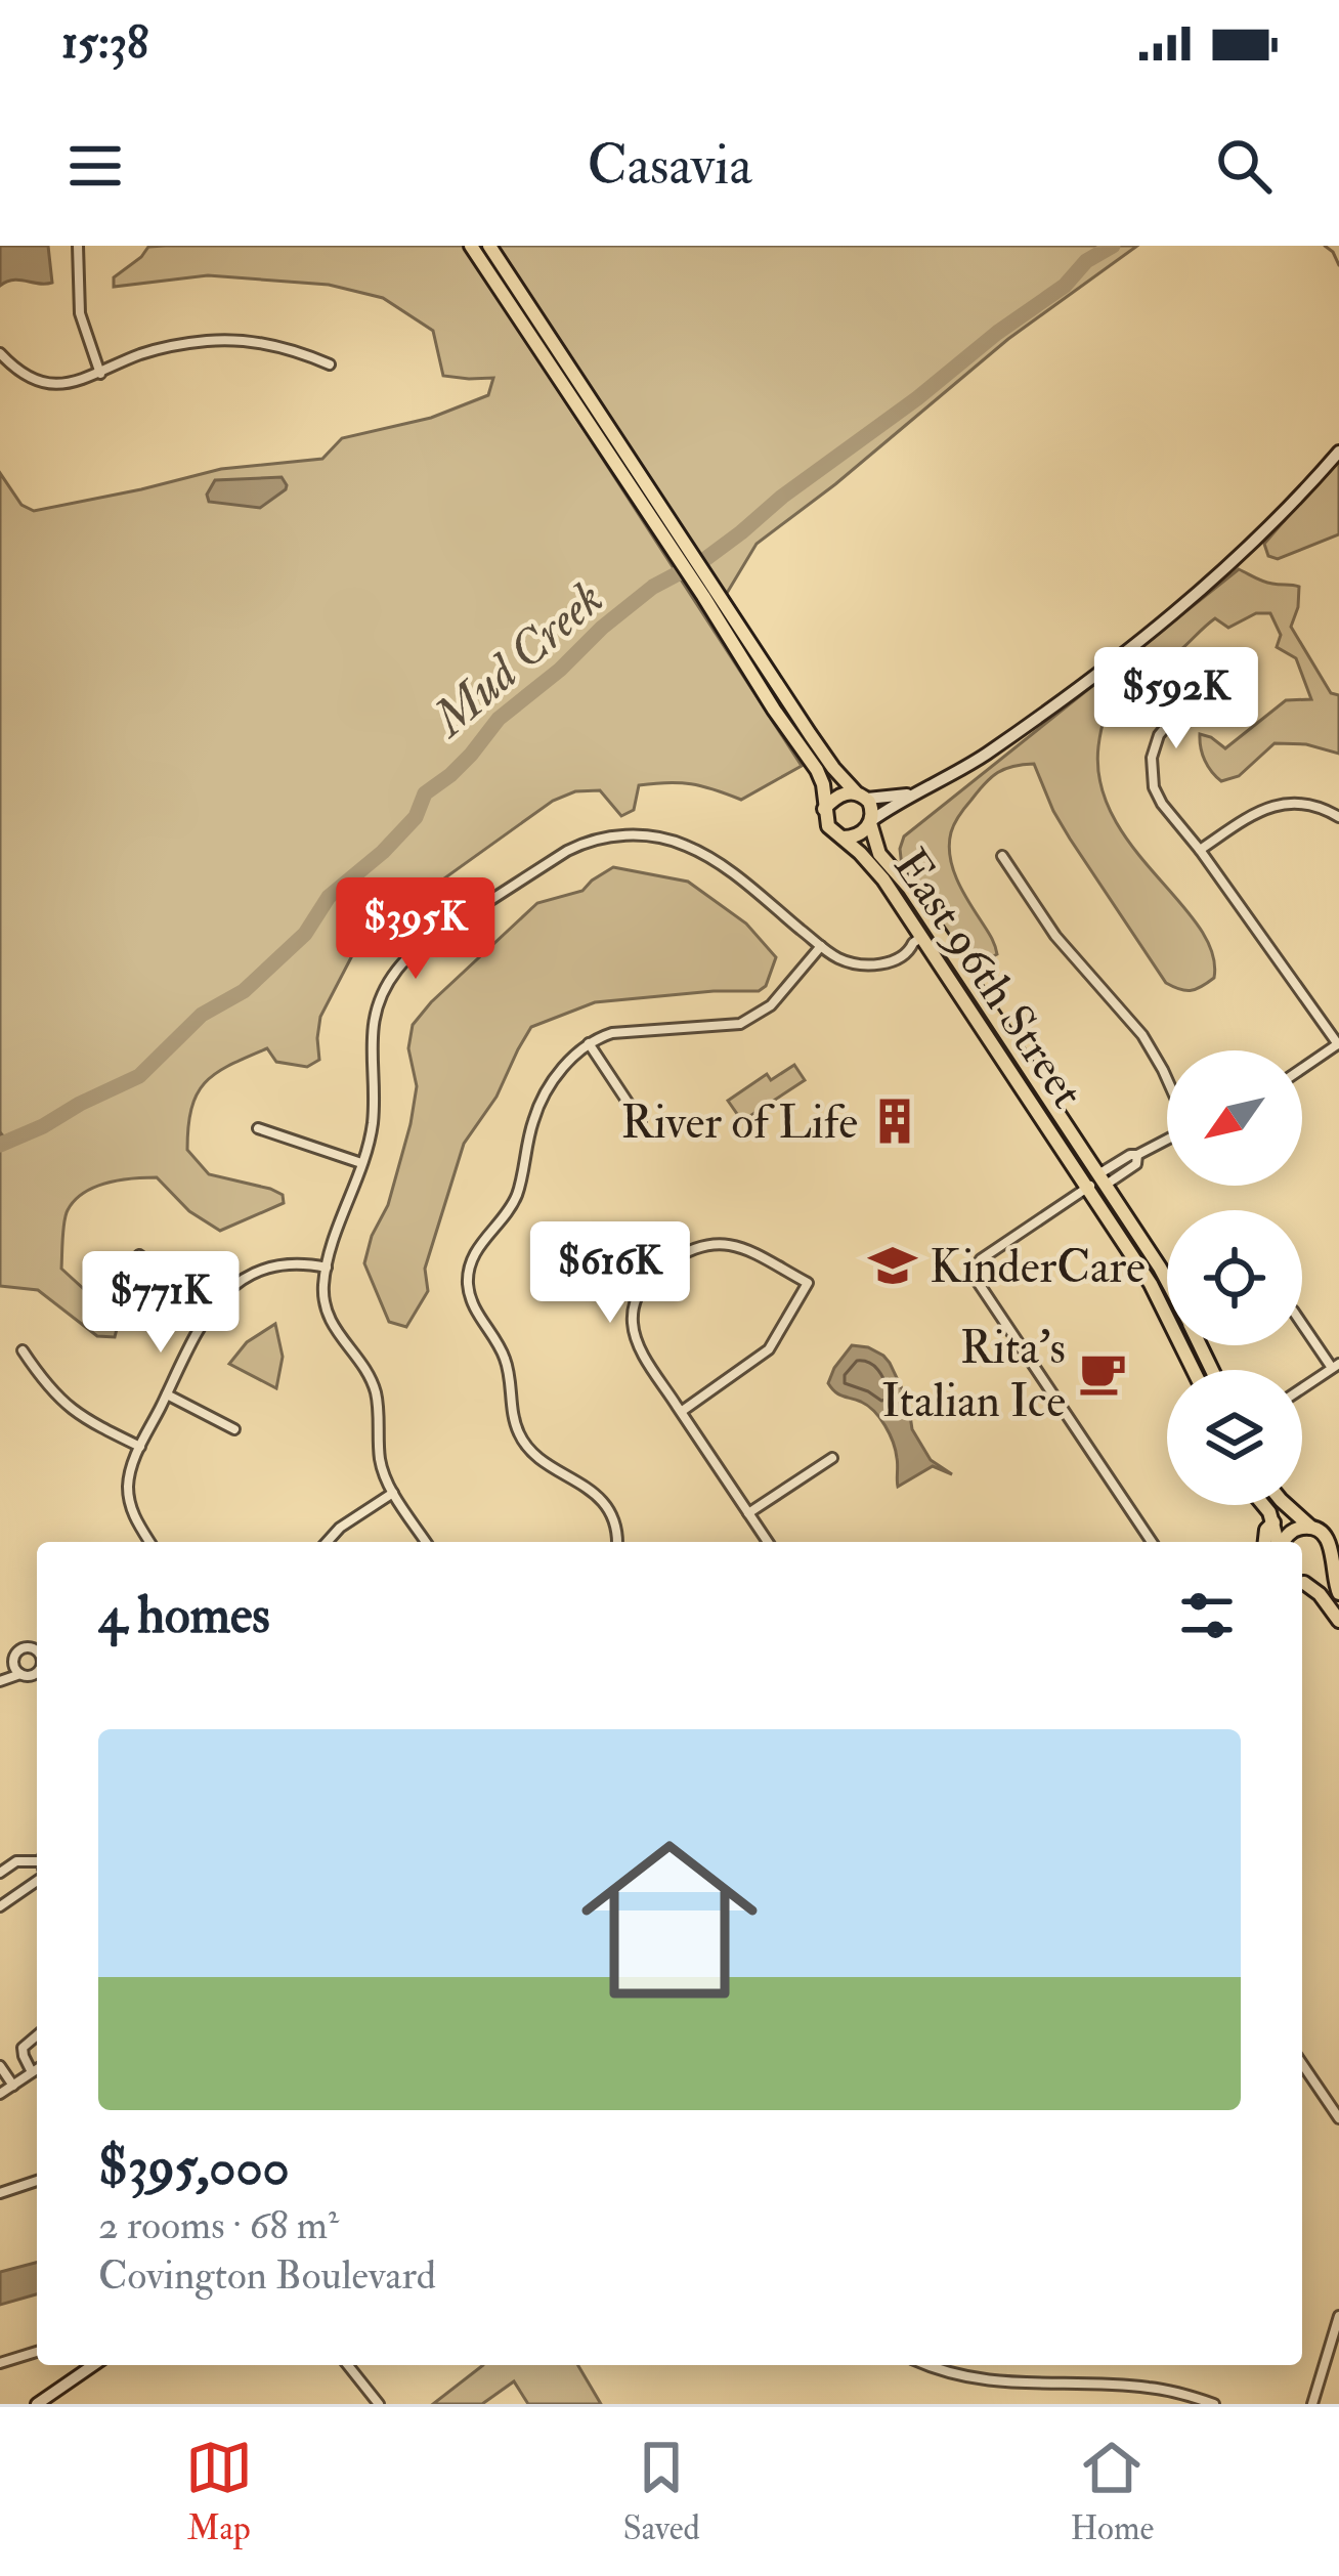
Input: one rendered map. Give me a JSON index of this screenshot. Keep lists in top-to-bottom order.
{
  "streets": {
    "main road": ["East 96th Street"]
  },
  "water": ["Mud Creek"],
  "places": {
    "building": ["River of Life"],
    "school or university": ["KinderCare"],
    "cafe": ["Rita's Italian Ice"]
  },
  "north": "bottom left",
  "page": {
    "status": "15:38",
    "header": "Casavia",
    "price": [
      "$592K",
      "$395K",
      "$616K",
      "$771K"
    ],
    "heading": "4 homes",
    "list": [
      {
        "name": "$395,000",
        "note": "2 rooms · 68 m² · Covington Boulevard"
      }
    ],
    "tabs": ["Map", "Saved", "Home"]
  }
}
